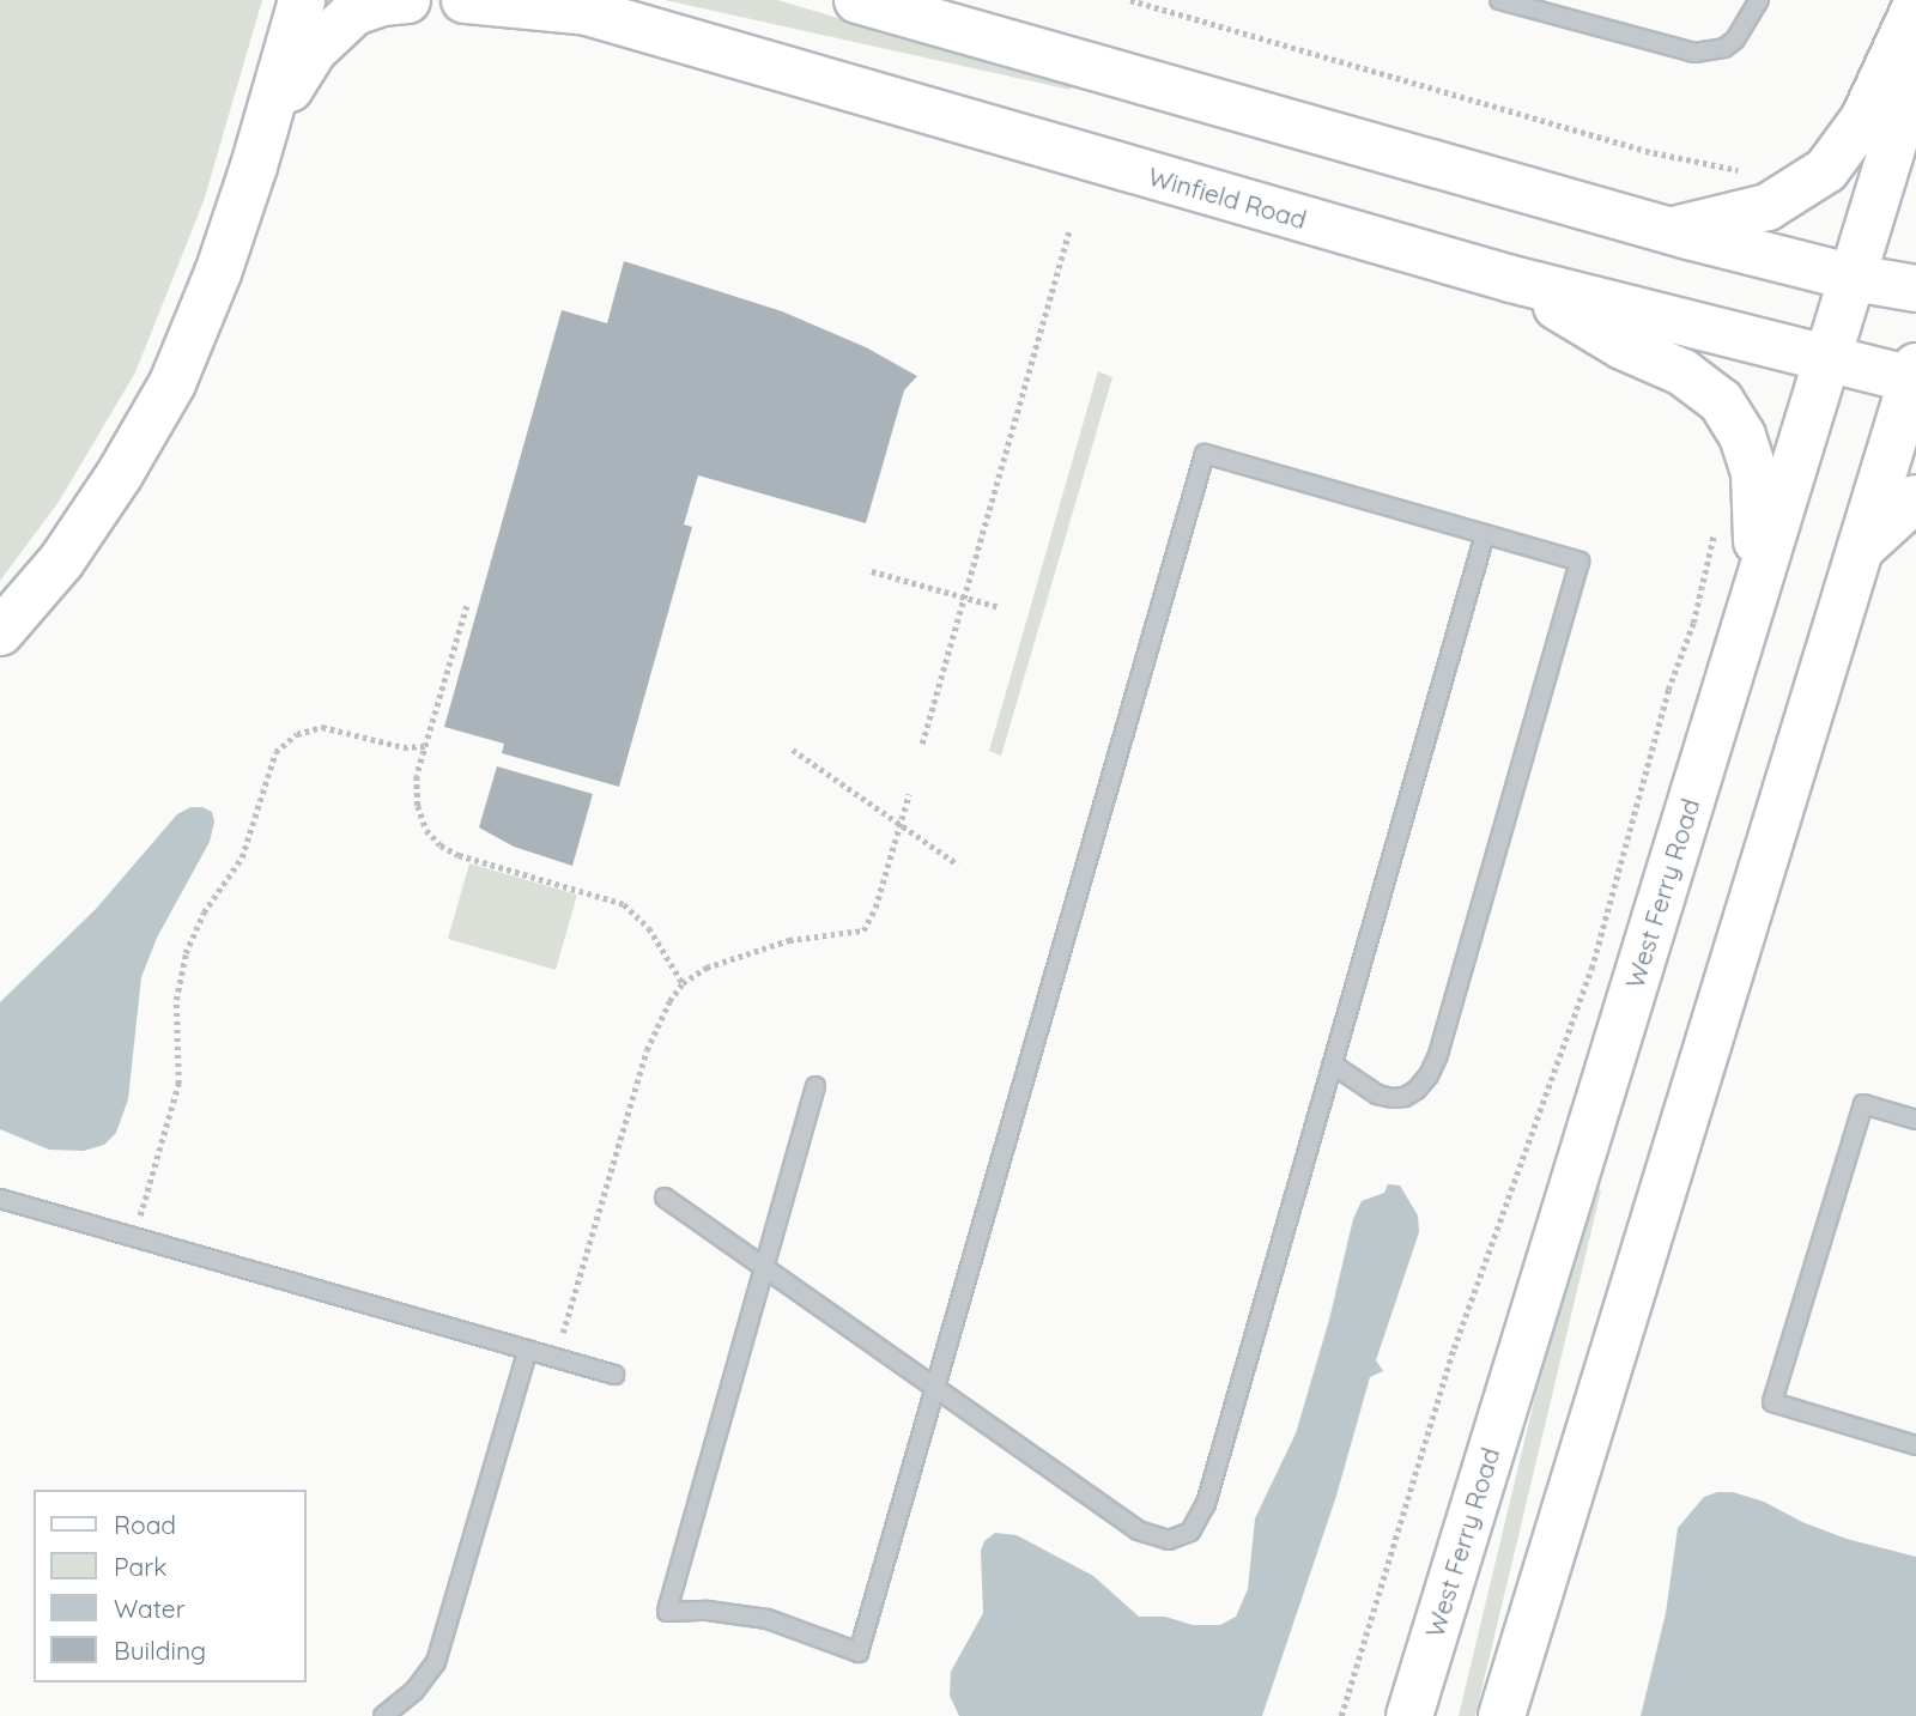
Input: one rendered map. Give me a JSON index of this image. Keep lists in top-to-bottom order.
{
  "streets": {
    "main road": ["Winfield Road", "West Ferry Road"]
  },
  "crossings": [
    ["Winfield Road", "West Ferry Road"]
  ],
  "legend": [
    "Road",
    "Park",
    "Water",
    "Building"
  ]
}
